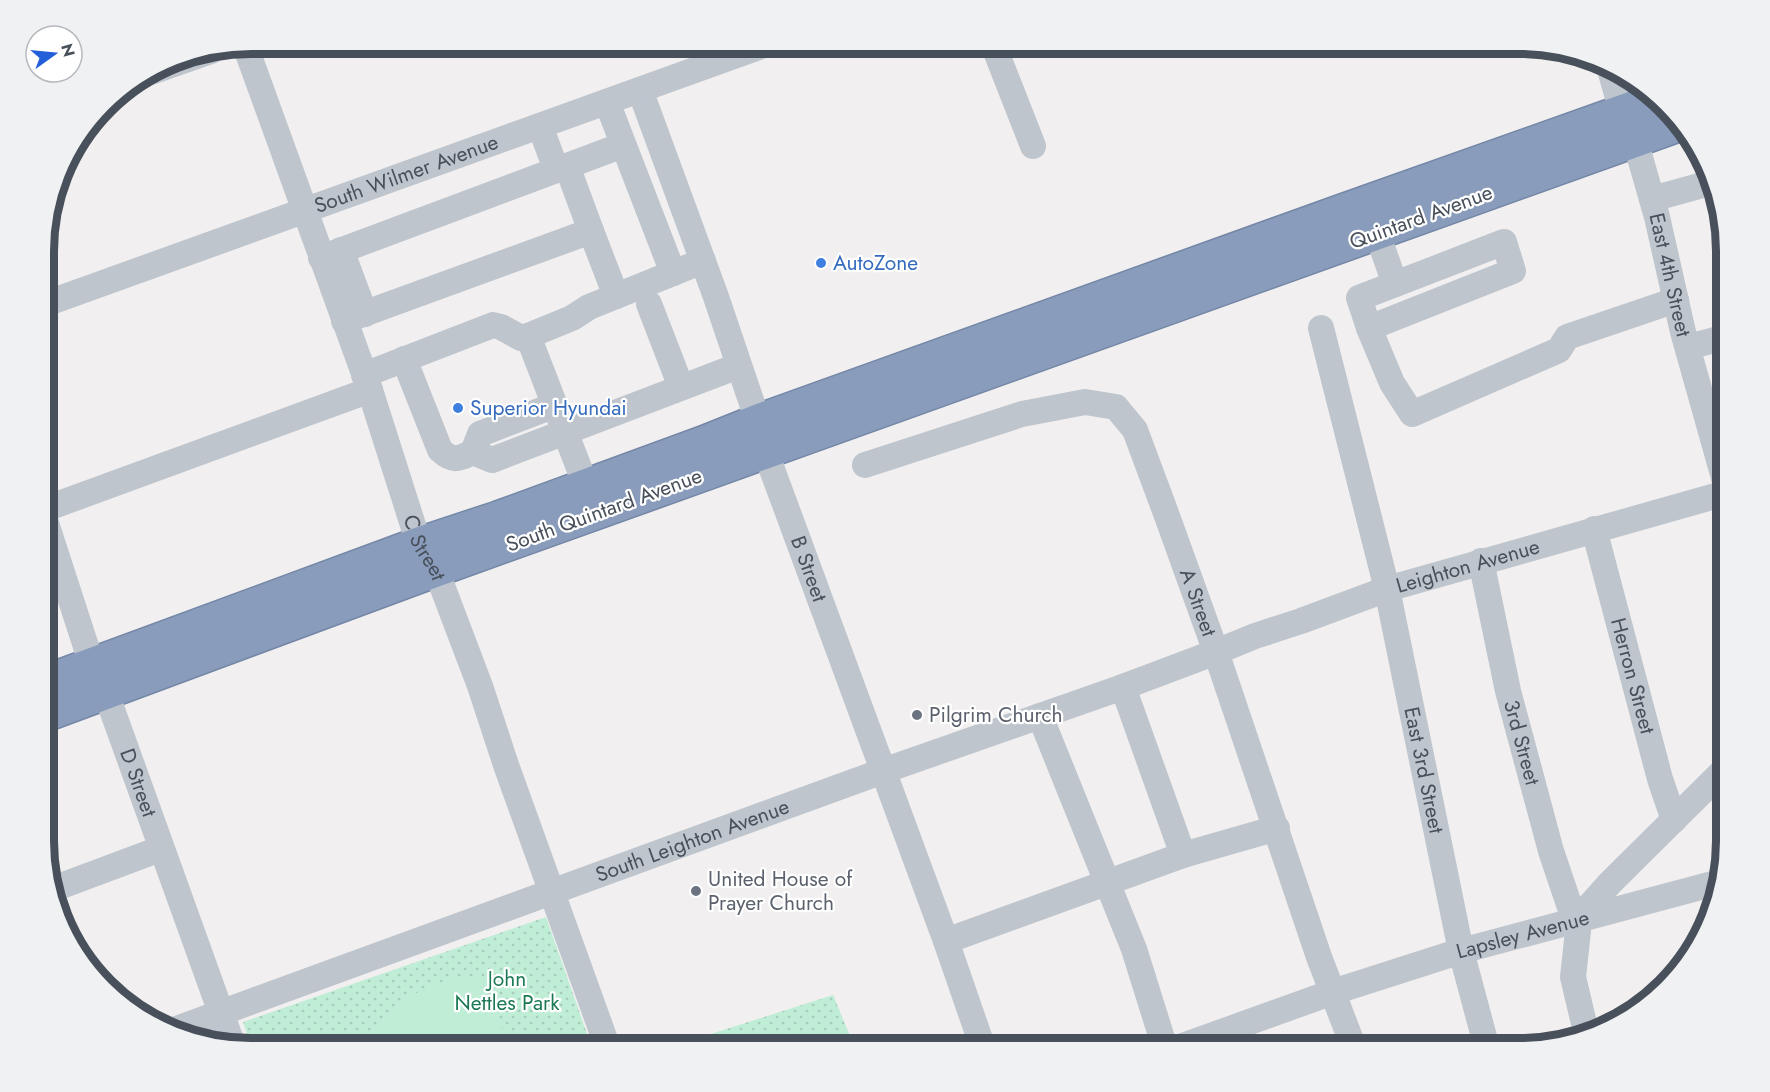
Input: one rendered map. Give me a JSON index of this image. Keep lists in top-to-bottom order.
{
  "streets": {
    "highway": ["Quintard Avenue", "South Quintard Avenue"],
    "street": [
      "South Wilmer Avenue",
      "East 4th Street",
      "C Street",
      "Leighton Avenue",
      "B Street",
      "A Street",
      "Herron Street",
      "3rd Street",
      "East 3rd Street",
      "D Street",
      "South Leighton Avenue",
      "Lapsley Avenue"
    ]
  },
  "crossings": [
    ["South Wilmer Avenue", "C Street"],
    ["South Wilmer Avenue", "B Street"],
    ["Quintard Avenue", "East 4th Street"],
    ["Quintard Avenue", "South Quintard Avenue"],
    ["South Quintard Avenue", "C Street"],
    ["South Quintard Avenue", "B Street"],
    ["South Quintard Avenue", "D Street"],
    ["C Street", "South Leighton Avenue"],
    ["Leighton Avenue", "A Street"],
    ["Leighton Avenue", "Herron Street"],
    ["Leighton Avenue", "3rd Street"],
    ["Leighton Avenue", "East 3rd Street"],
    ["Leighton Avenue", "South Leighton Avenue"],
    ["B Street", "South Leighton Avenue"],
    ["A Street", "South Leighton Avenue"],
    ["A Street", "Lapsley Avenue"],
    ["3rd Street", "Lapsley Avenue"],
    ["East 3rd Street", "Lapsley Avenue"],
    ["D Street", "South Leighton Avenue"]
  ],
  "parks": ["John Nettles Park"],
  "places": [
    "AutoZone",
    "Superior Hyundai",
    "Pilgrim Church",
    "United House of Prayer Church"
  ],
  "north": "right"
}
